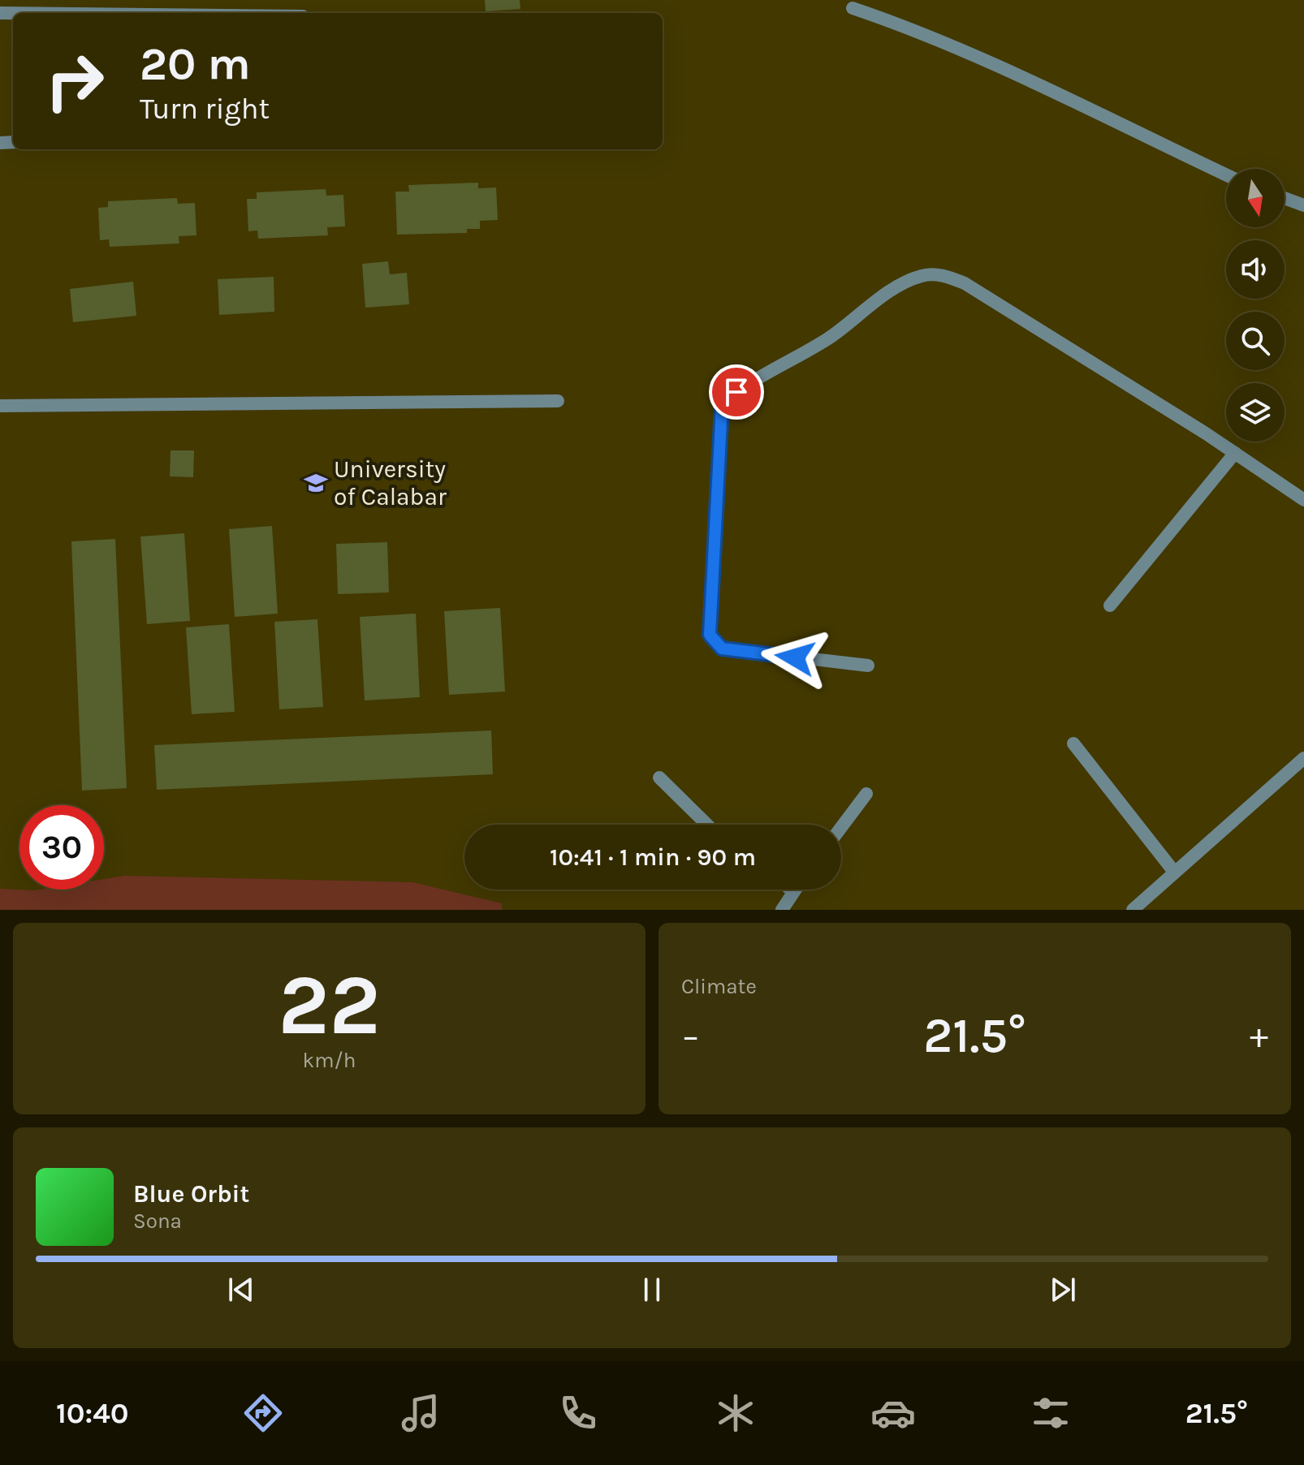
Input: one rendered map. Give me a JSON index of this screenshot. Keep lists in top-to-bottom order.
{
  "places": {
    "school or university": ["University of Calabar"]
  },
  "north": "bottom",
  "page": {
    "turn": ["20 m", "Turn right"],
    "limit": "30",
    "trip": "10:41 · 1 min · 90 m",
    "tile": [
      ["22", "km/h"],
      "Climate"
    ],
    "heat": ["−", "21.5°", "+"],
    "song": ["Blue Orbit", "Sona"],
    "tabs": ["10:40", "21.5°"]
  }
}
